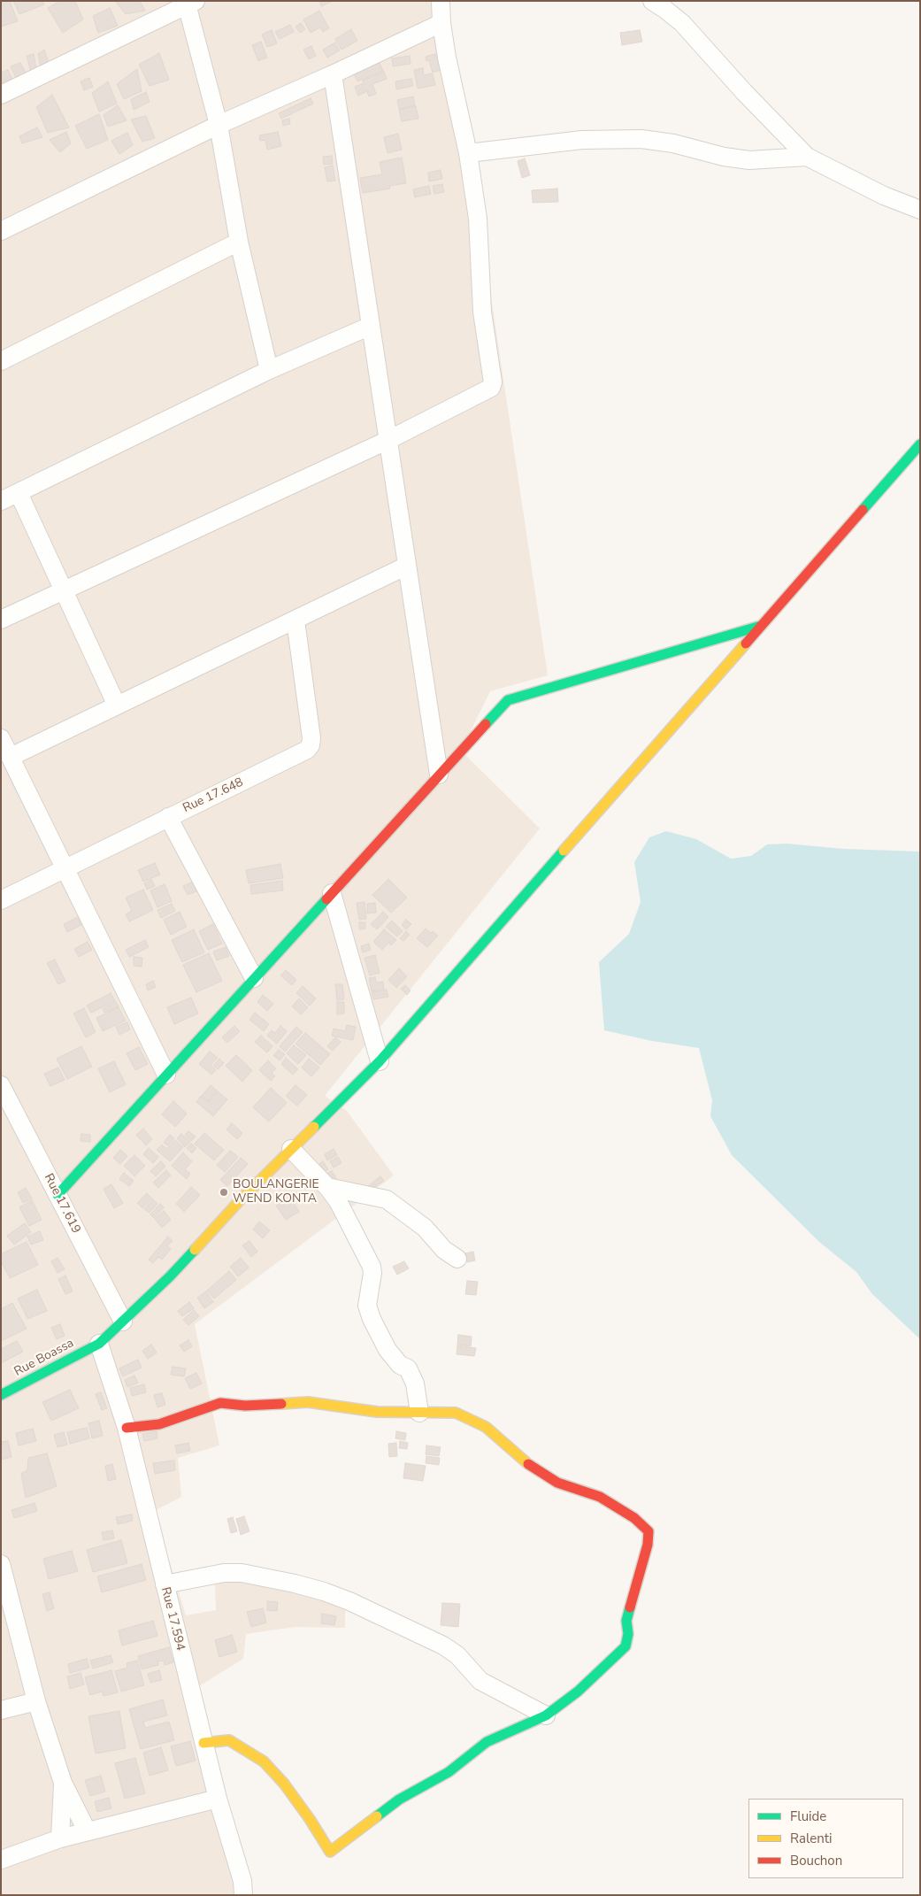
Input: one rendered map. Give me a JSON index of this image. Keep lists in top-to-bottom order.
{
  "streets": {
    "street": [
      "Rue 17.648",
      "Rue 17.619",
      "Rue Boassa",
      "Rue 17.594"
    ]
  },
  "crossings": [
    ["Rue 17.619", "Rue Boassa"],
    ["Rue Boassa", "Rue 17.594"]
  ],
  "places": ["BOULANGERIE WEND KONTA"],
  "legend": ["Fluide", "Ralenti", "Bouchon"]
}
